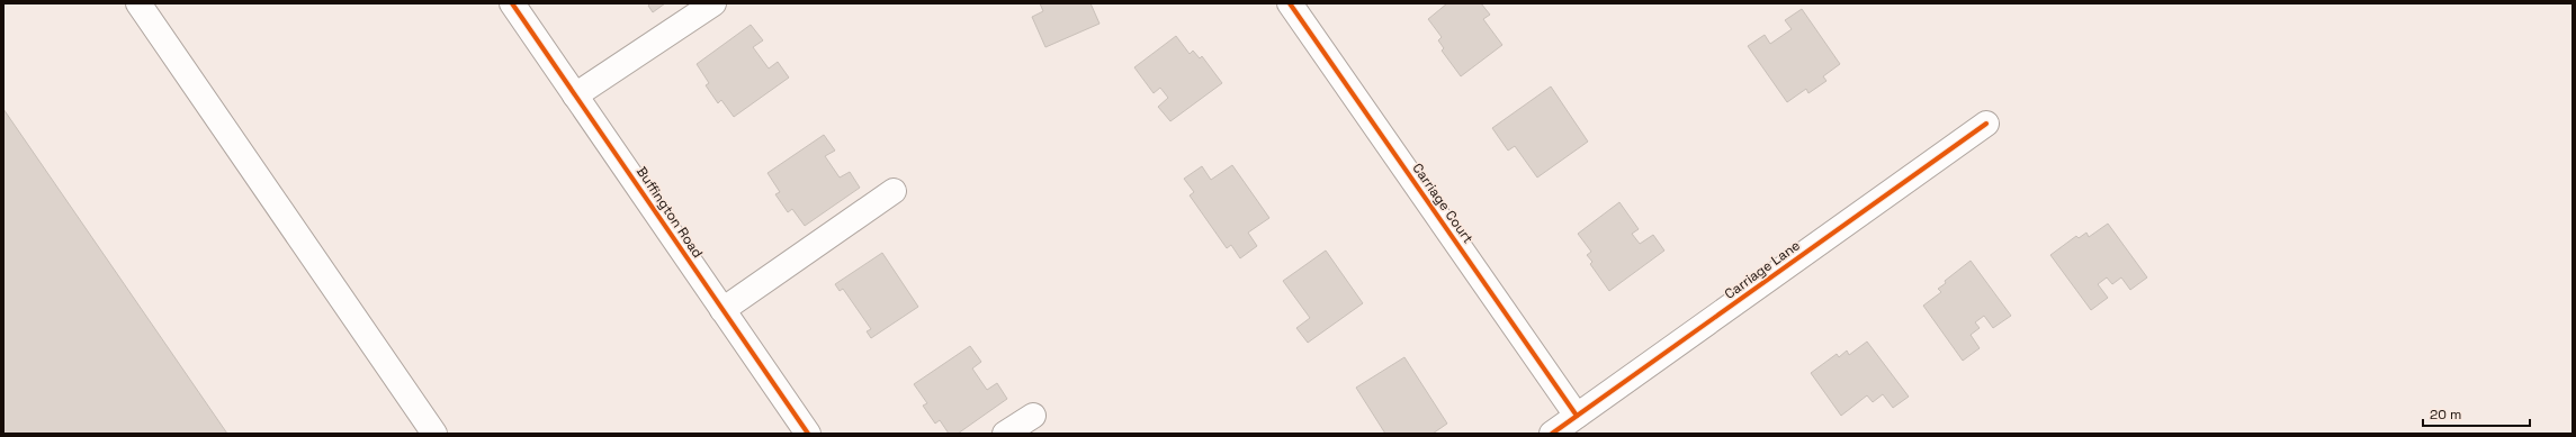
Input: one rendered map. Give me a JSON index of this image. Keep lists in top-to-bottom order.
{
  "streets": {
    "street": ["Carriage Court", "Buffington Road", "Carriage Lane"]
  },
  "crossings": [
    ["Carriage Court", "Carriage Lane"]
  ],
  "scale_bar": "20 m"
}
